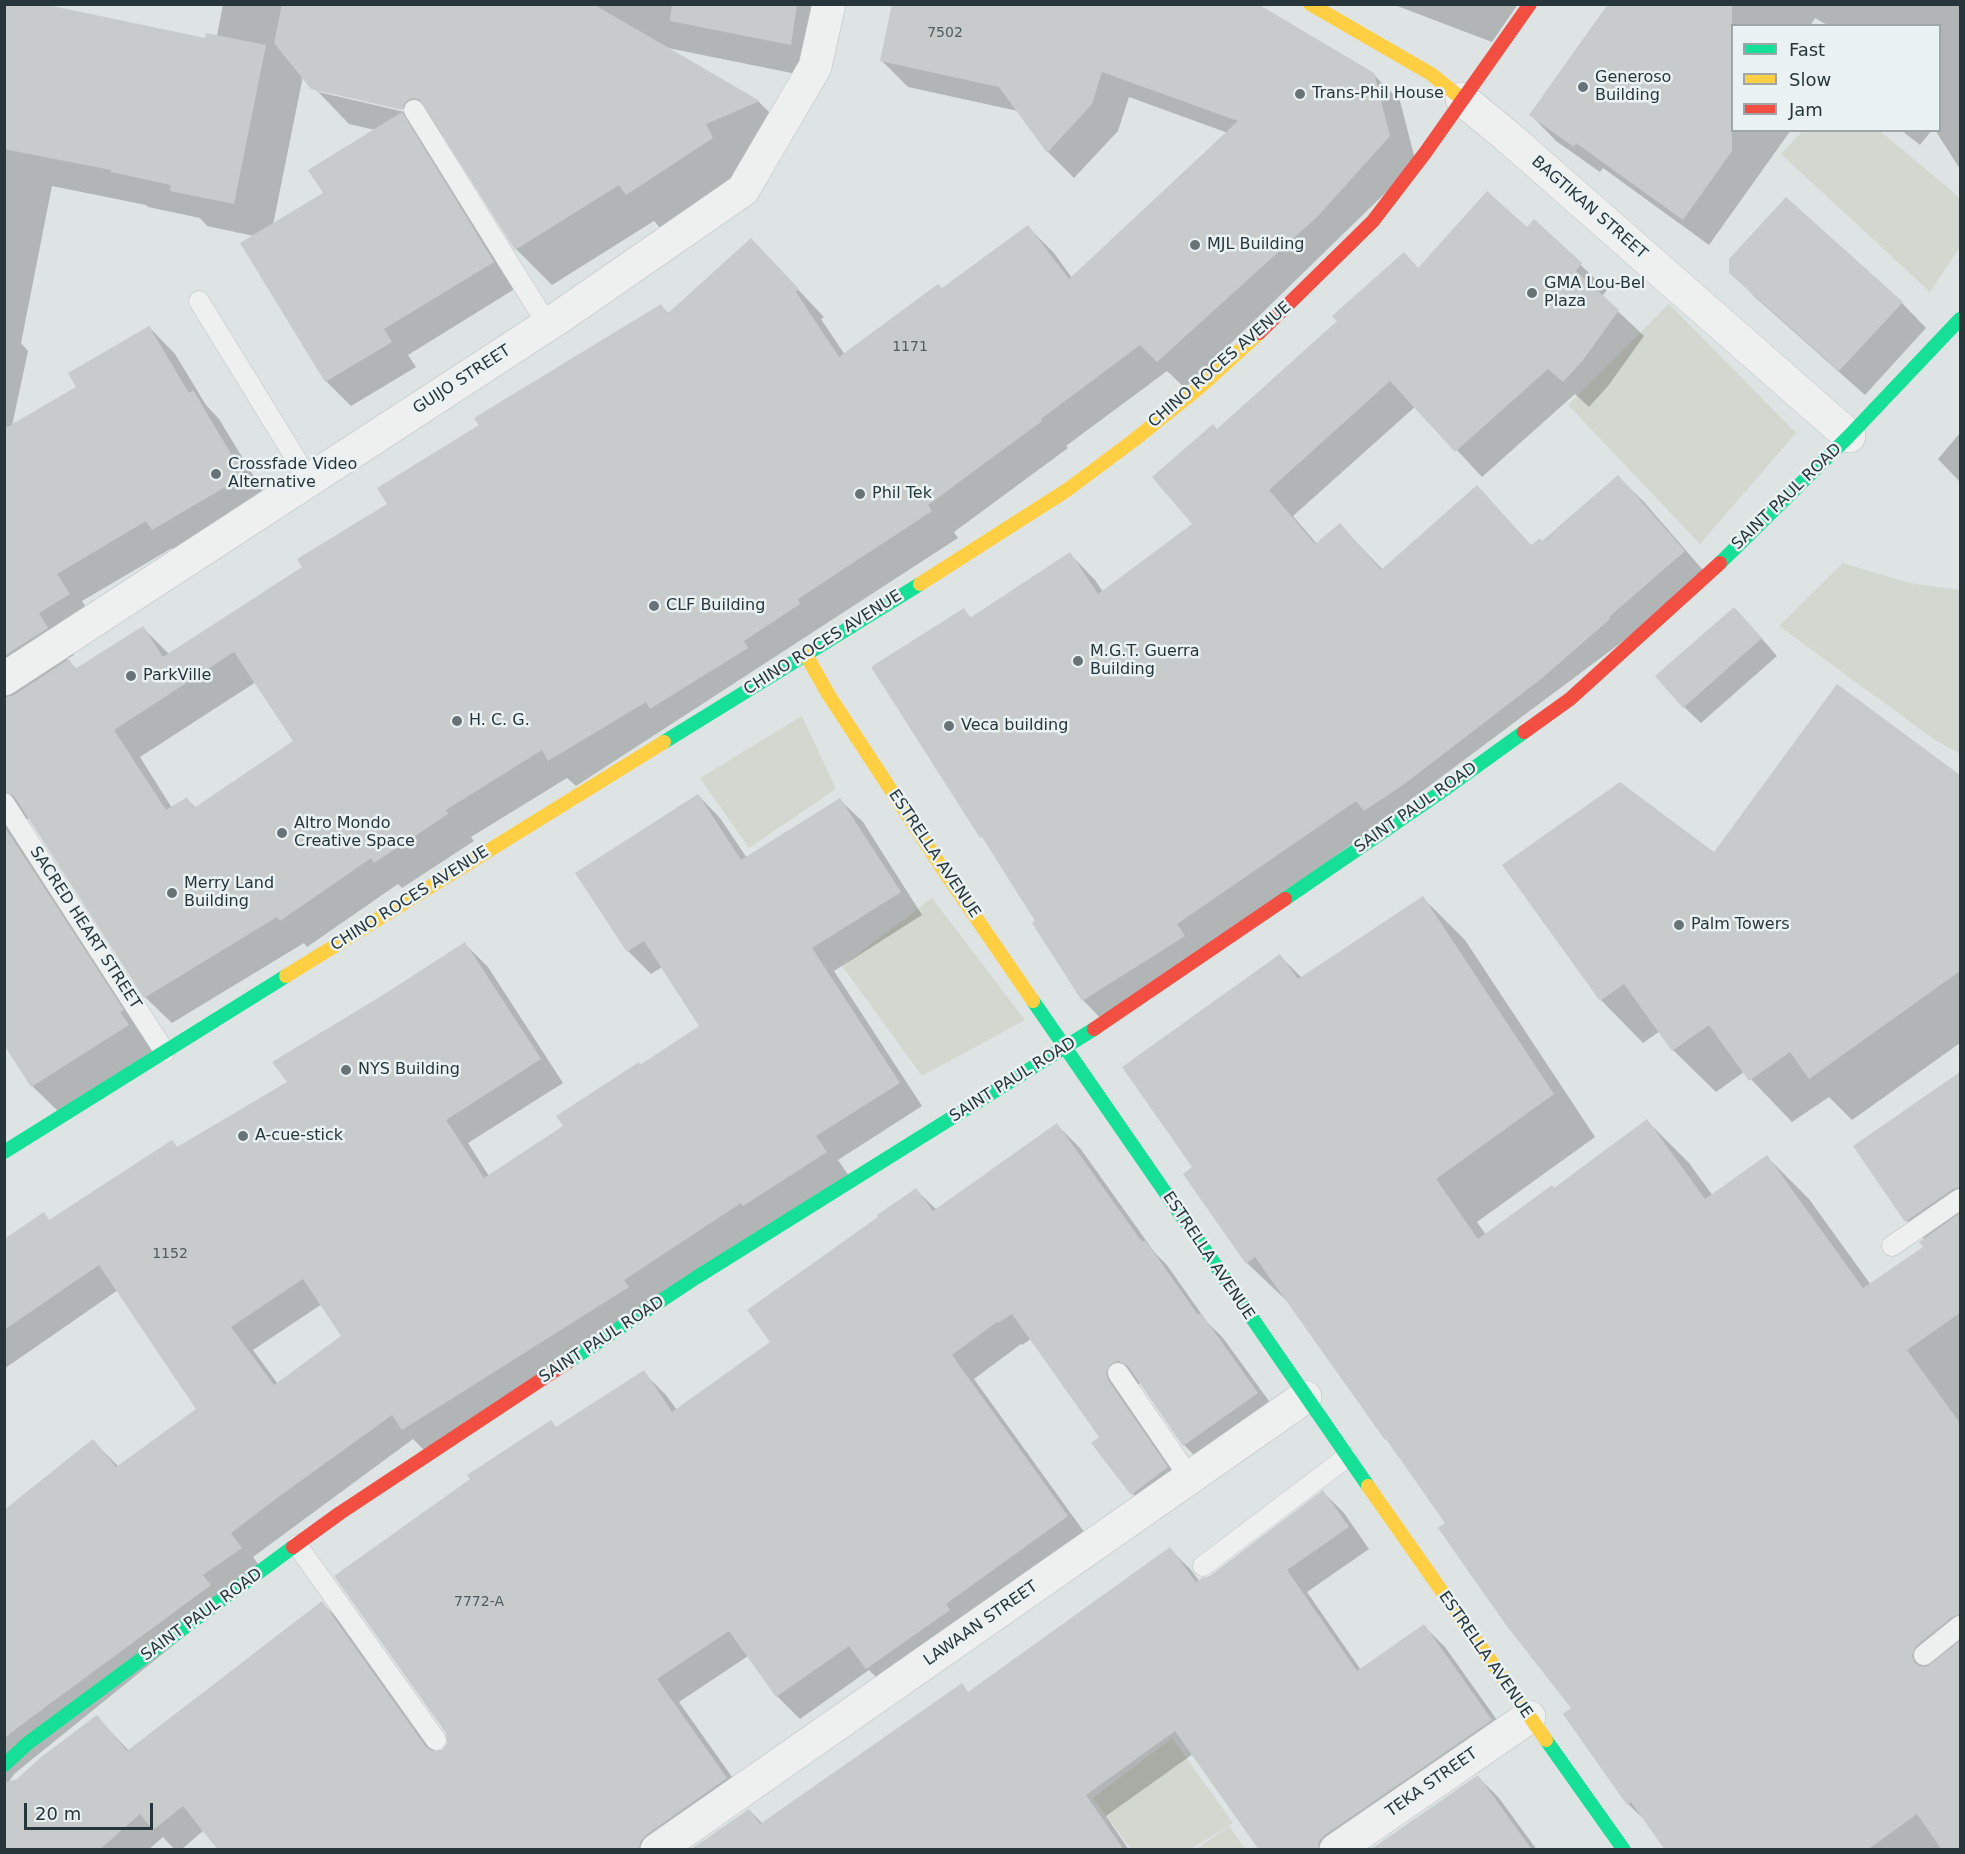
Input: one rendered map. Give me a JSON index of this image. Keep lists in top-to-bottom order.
{
  "streets": {
    "street": [
      "BAGTIKAN STREET",
      "CHINO ROCES AVENUE",
      "GUIJO STREET",
      "SAINT PAUL ROAD",
      "ESTRELLA AVENUE",
      "LAWAAN STREET",
      "TEKA STREET"
    ],
    "lane": ["SACRED HEART STREET"]
  },
  "crossings": [
    ["BAGTIKAN STREET", "CHINO ROCES AVENUE"],
    ["BAGTIKAN STREET", "SAINT PAUL ROAD"],
    ["CHINO ROCES AVENUE", "ESTRELLA AVENUE"],
    ["CHINO ROCES AVENUE", "SACRED HEART STREET"],
    ["SAINT PAUL ROAD", "ESTRELLA AVENUE"],
    ["ESTRELLA AVENUE", "LAWAAN STREET"],
    ["ESTRELLA AVENUE", "TEKA STREET"]
  ],
  "places": [
    "Generoso Building",
    "Trans-Phil House",
    "MJL Building",
    "GMA Lou-Bel Plaza",
    "Crossfade Video Alternative",
    "Phil Tek",
    "CLF Building",
    "M.G.T. Guerra Building",
    "ParkVille",
    "H. C. G.",
    "Veca building",
    "Altro Mondo Creative Space",
    "Merry Land Building",
    "Palm Towers",
    "NYS Building",
    "A-cue-stick"
  ],
  "house_numbers": [
    "7502",
    "1171",
    "1152",
    "7772-A"
  ],
  "legend": ["Fast", "Slow", "Jam"],
  "scale_bar": "20 m"
}
